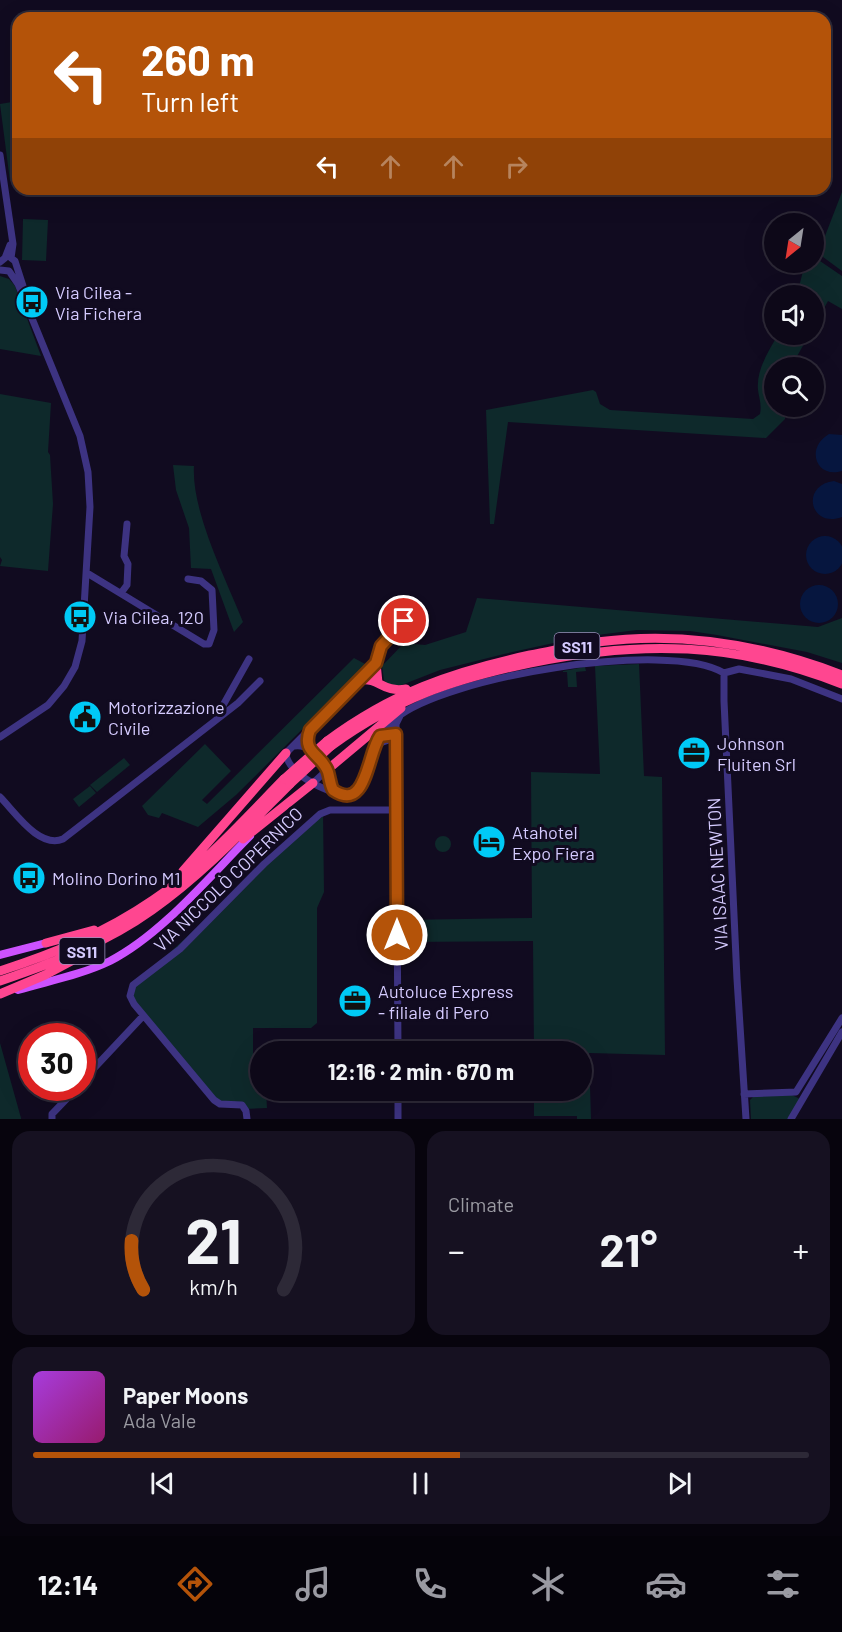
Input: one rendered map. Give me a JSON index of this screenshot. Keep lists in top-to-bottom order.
{
  "streets": {
    "highway": ["SS11"],
    "street": ["VIA ISAAC NEWTON", "VIA NICCOLÒ COPERNICO"]
  },
  "places": {
    "bus stop": ["Via Cilea - Via Fichera", "Via Cilea, 120", "Molino Dorino M1"],
    "public building": ["Motorizzazione Civile"],
    "office": ["Johnson Fluiten Srl", "Autoluce Express - filiale di Pero"],
    "hotel": ["Atahotel Expo Fiera"]
  },
  "north": "bottom left",
  "page": {
    "turn": ["260 m", "Turn left"],
    "limit": "30",
    "trip": "12:16 · 2 min · 670 m",
    "tile": "Climate",
    "heat": ["−", "21°", "+"],
    "song": ["Paper Moons", "Ada Vale"],
    "tabs": "12:14",
    "gauge": ["21", "km/h"]
  }
}
